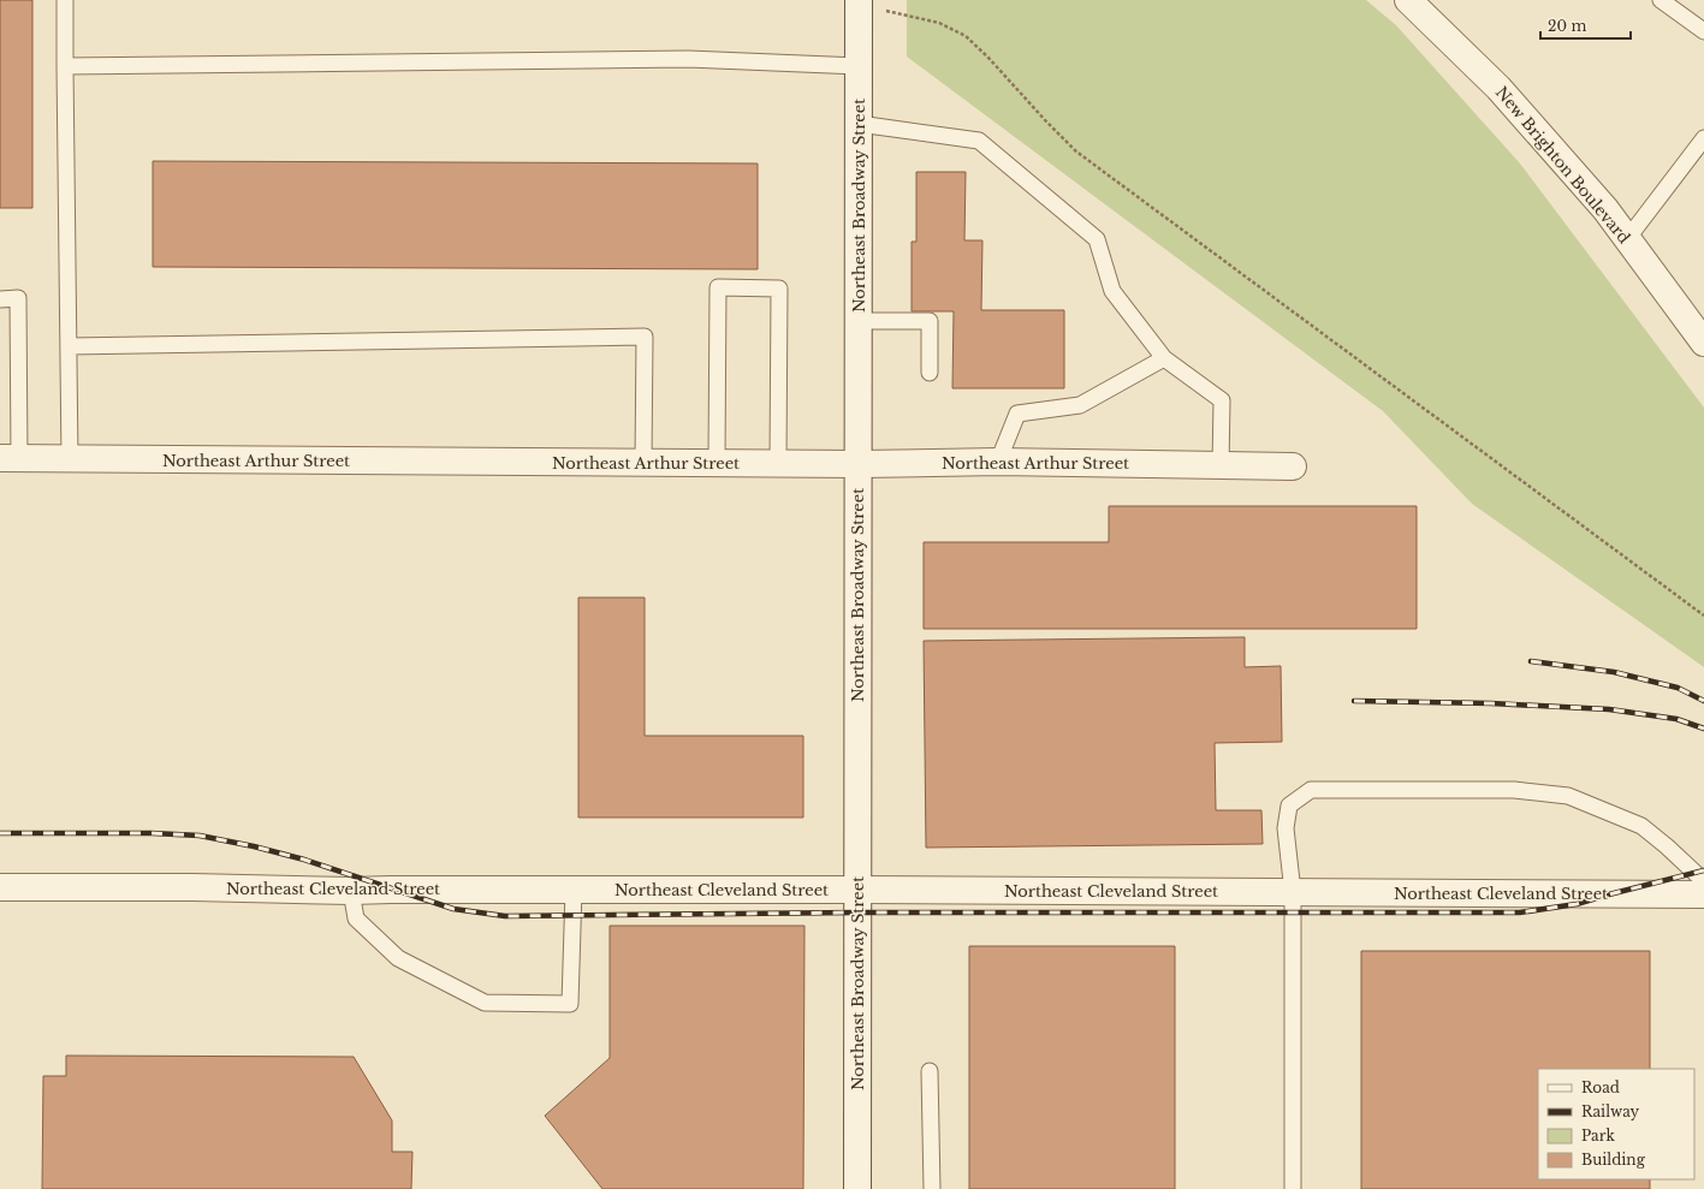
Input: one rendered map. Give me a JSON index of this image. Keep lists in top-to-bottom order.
{
  "streets": {
    "street": [
      "New Brighton Boulevard",
      "Northeast Broadway Street",
      "Northeast Arthur Street",
      "Northeast Cleveland Street"
    ]
  },
  "crossings": [
    ["Northeast Broadway Street", "Northeast Arthur Street"],
    ["Northeast Broadway Street", "Northeast Cleveland Street"]
  ],
  "legend": [
    "Road",
    "Railway",
    "Park",
    "Building"
  ],
  "scale_bar": "20 m"
}
